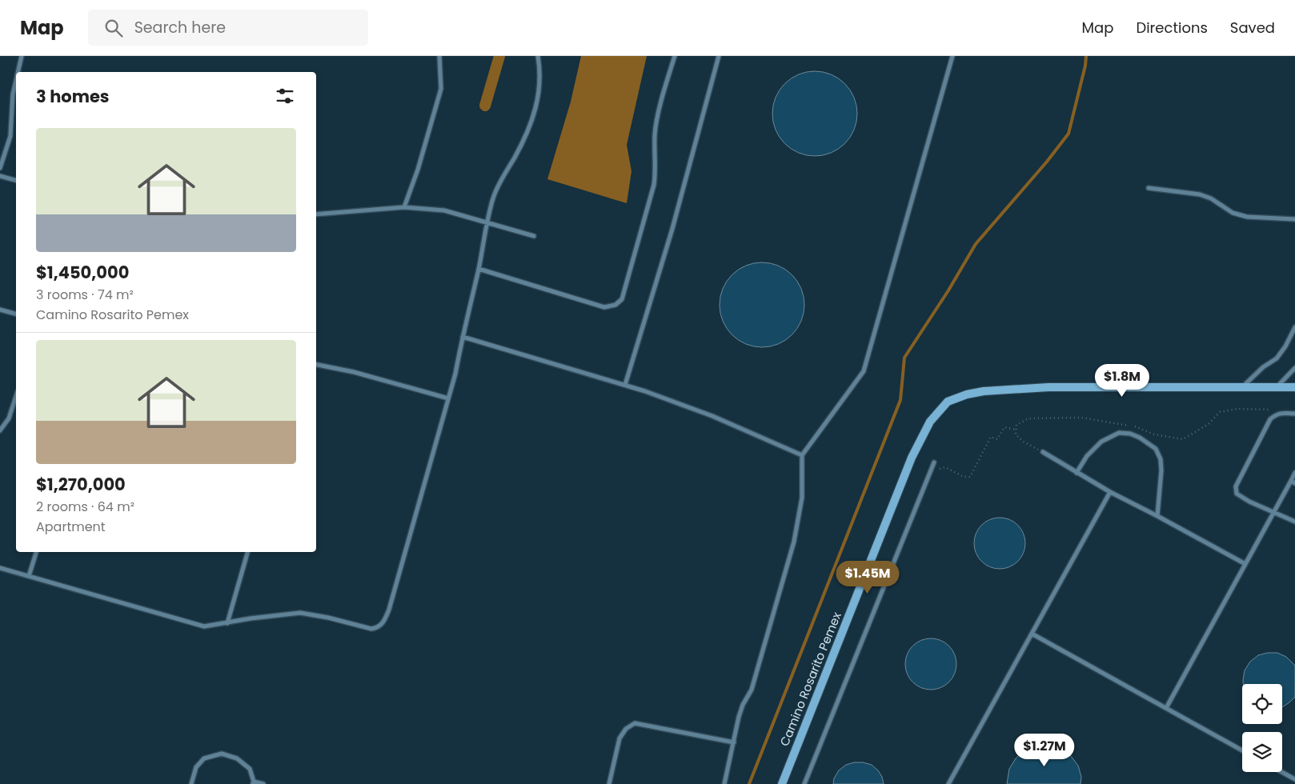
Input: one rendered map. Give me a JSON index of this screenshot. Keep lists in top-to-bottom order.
{
  "streets": {
    "street": ["Camino Rosarito Pemex"]
  },
  "page": {
    "header": "Map",
    "search": "Search here",
    "nav": ["Map", "Directions", "Saved"],
    "heading": "3 homes",
    "list": [
      {
        "name": "$1,450,000",
        "note": "3 rooms · 74 m² · Camino Rosarito Pemex"
      },
      {
        "name": "$1,270,000",
        "note": "2 rooms · 64 m² · Apartment"
      }
    ],
    "price": ["$1.8M", "$1.45M", "$1.27M"]
  }
}
